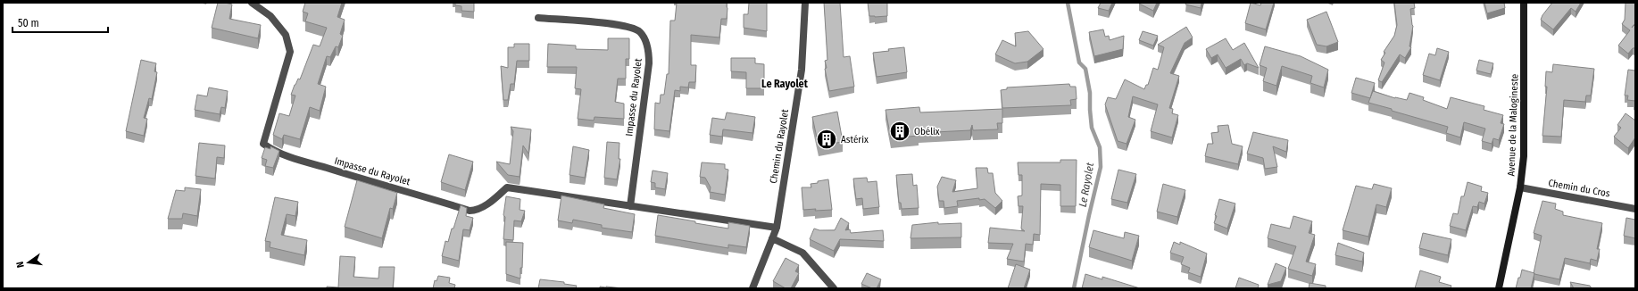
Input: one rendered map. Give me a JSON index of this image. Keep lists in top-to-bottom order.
{
  "streets": {
    "street": [
      "Impasse du Rayolet",
      "Avenue de la Malogineste",
      "Chemin du Rayolet",
      "Chemin du Cros"
    ]
  },
  "crossings": [
    ["Impasse du Rayolet", "Chemin du Rayolet"],
    ["Avenue de la Malogineste", "Chemin du Cros"]
  ],
  "districts": ["Le Rayolet"],
  "water": ["Le Rayolet"],
  "places": {
    "building": ["Obélix", "Astérix"]
  },
  "scale_bar": "50 m",
  "north": "left"
}
